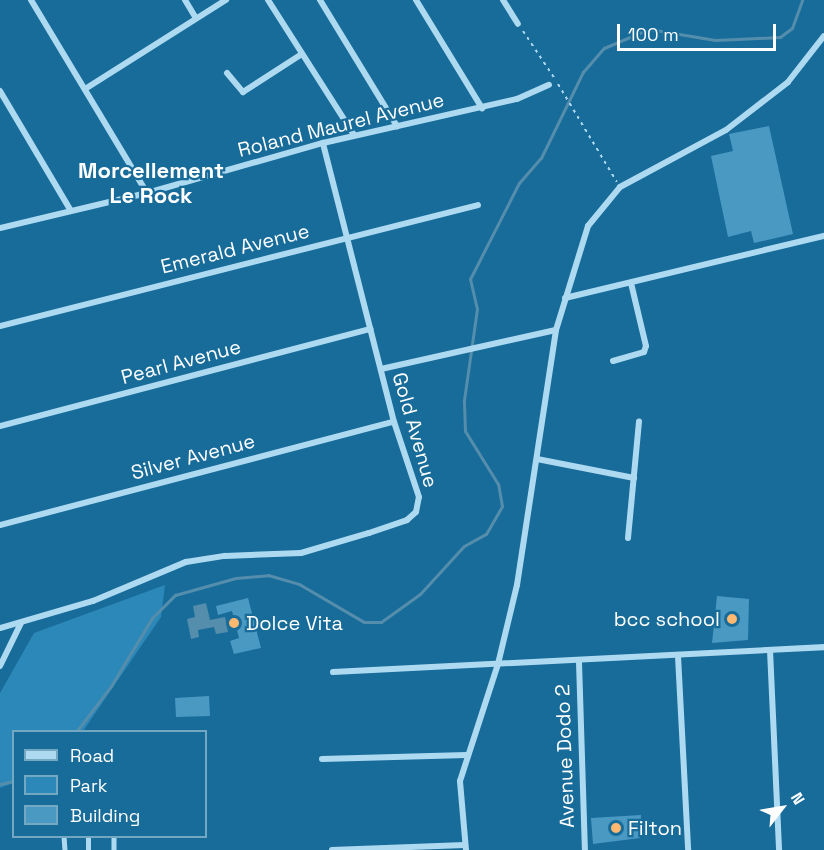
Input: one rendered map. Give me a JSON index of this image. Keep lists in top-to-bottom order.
{
  "streets": {
    "street": [
      "Roland Maurel Avenue",
      "Emerald Avenue",
      "Pearl Avenue",
      "Gold Avenue",
      "Silver Avenue",
      "Avenue Dodo 2"
    ]
  },
  "crossings": [
    ["Roland Maurel Avenue", "Gold Avenue"],
    ["Emerald Avenue", "Gold Avenue"],
    ["Pearl Avenue", "Gold Avenue"],
    ["Gold Avenue", "Silver Avenue"]
  ],
  "districts": ["Morcellement Le Rock"],
  "places": ["bcc school", "Dolce Vita", "Filton"],
  "legend": ["Road", "Park", "Building"],
  "scale_bar": "100 m",
  "north": "top right"
}
